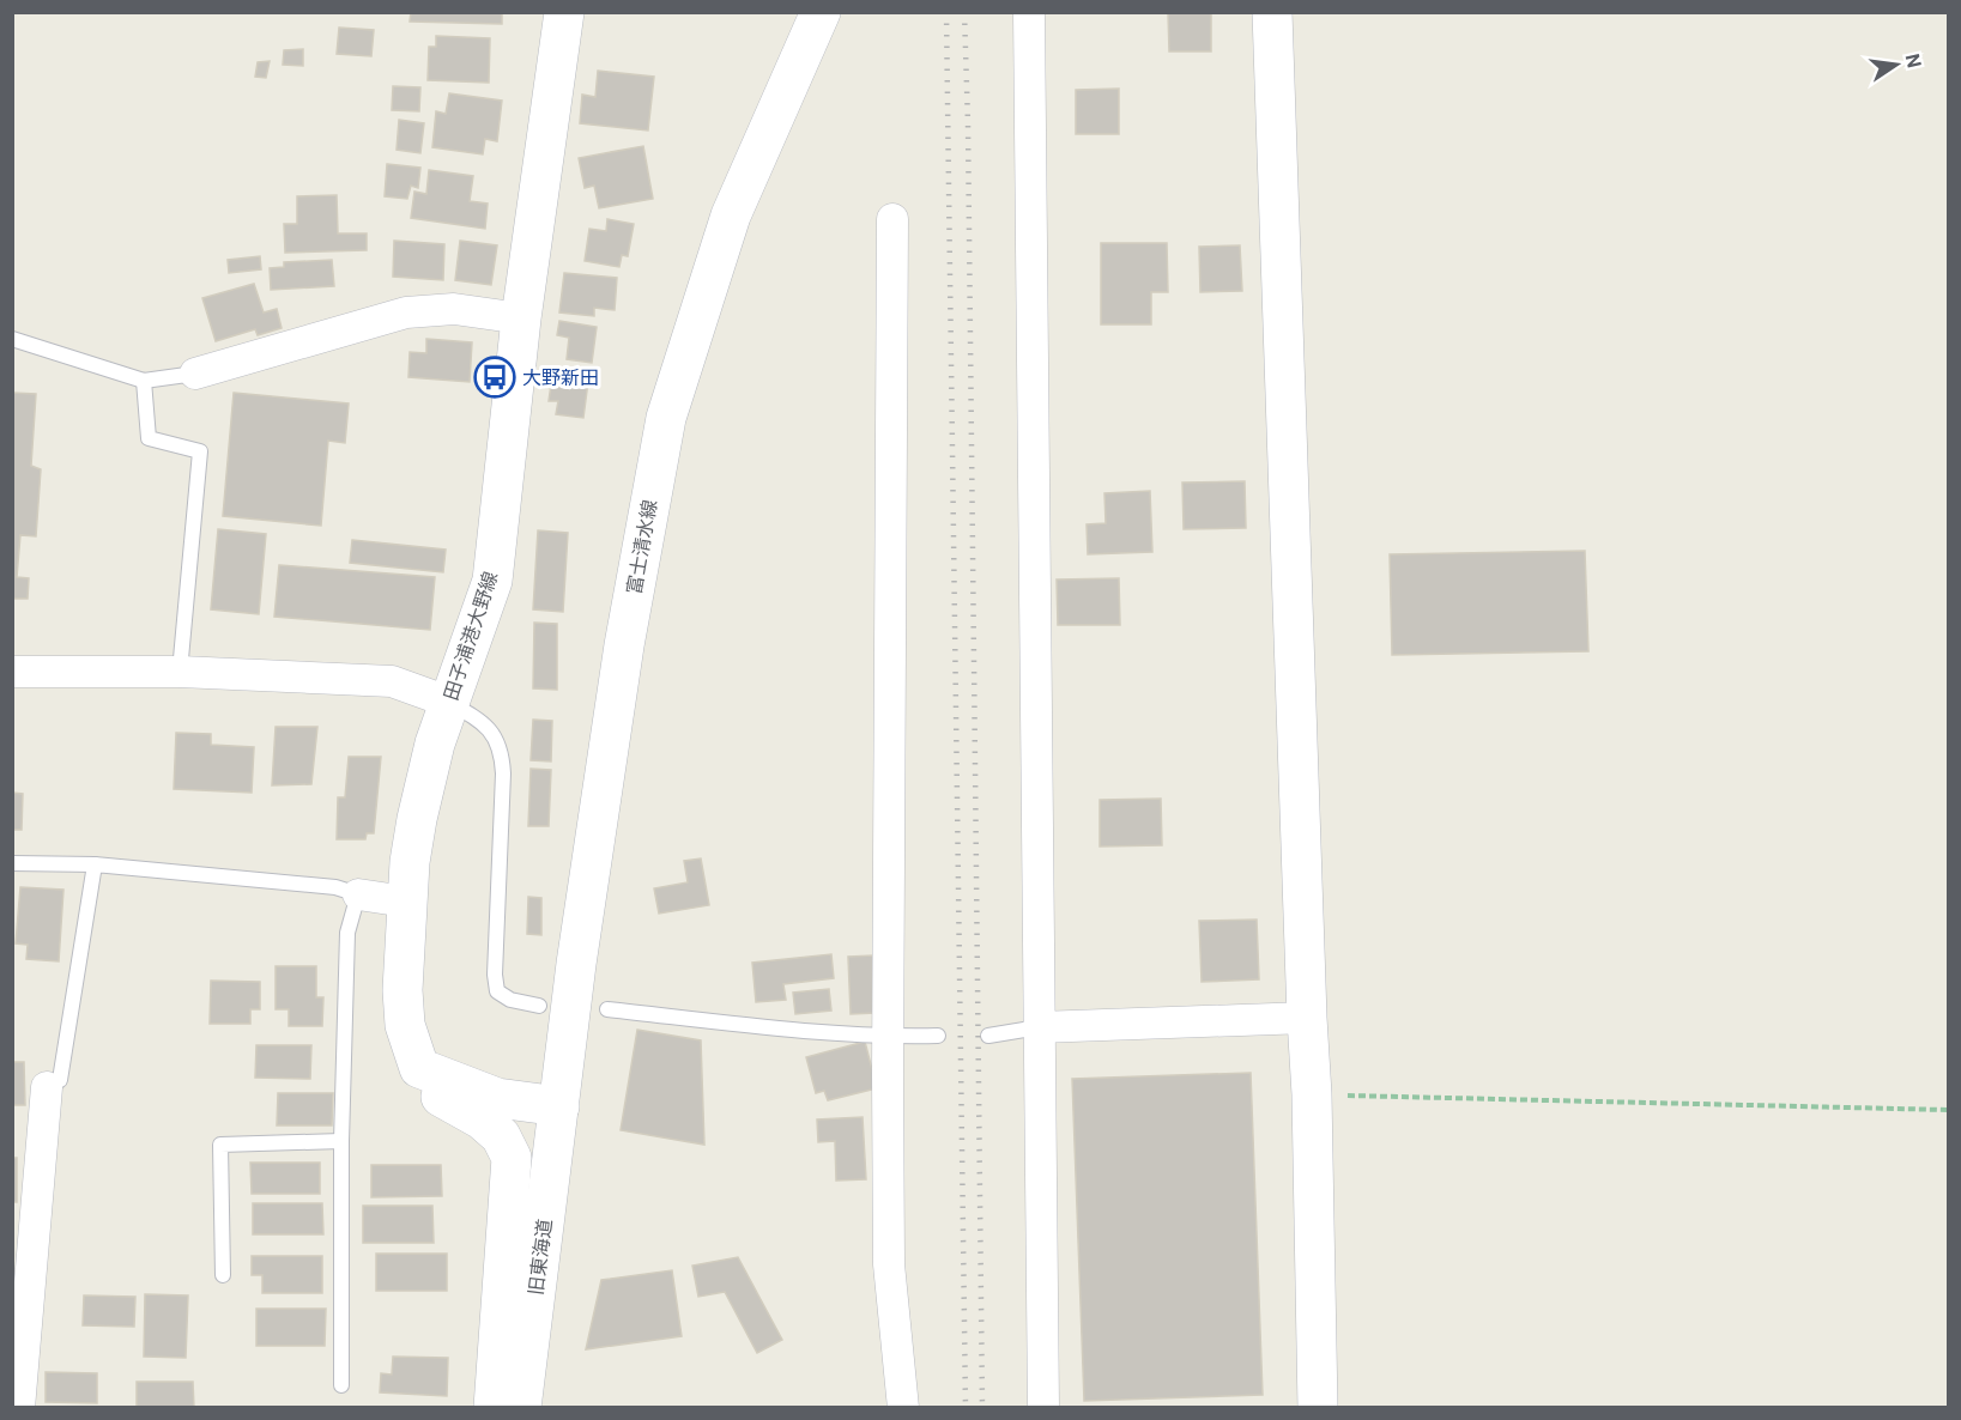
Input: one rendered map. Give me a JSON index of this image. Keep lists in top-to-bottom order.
{
  "streets": {
    "main road": ["富士清水線", "田子浦港大野線", "旧東海道"]
  },
  "crossings": [
    ["富士清水線", "旧東海道"]
  ],
  "places": {
    "bus stop": ["大野新田"]
  },
  "north": "right"
}
